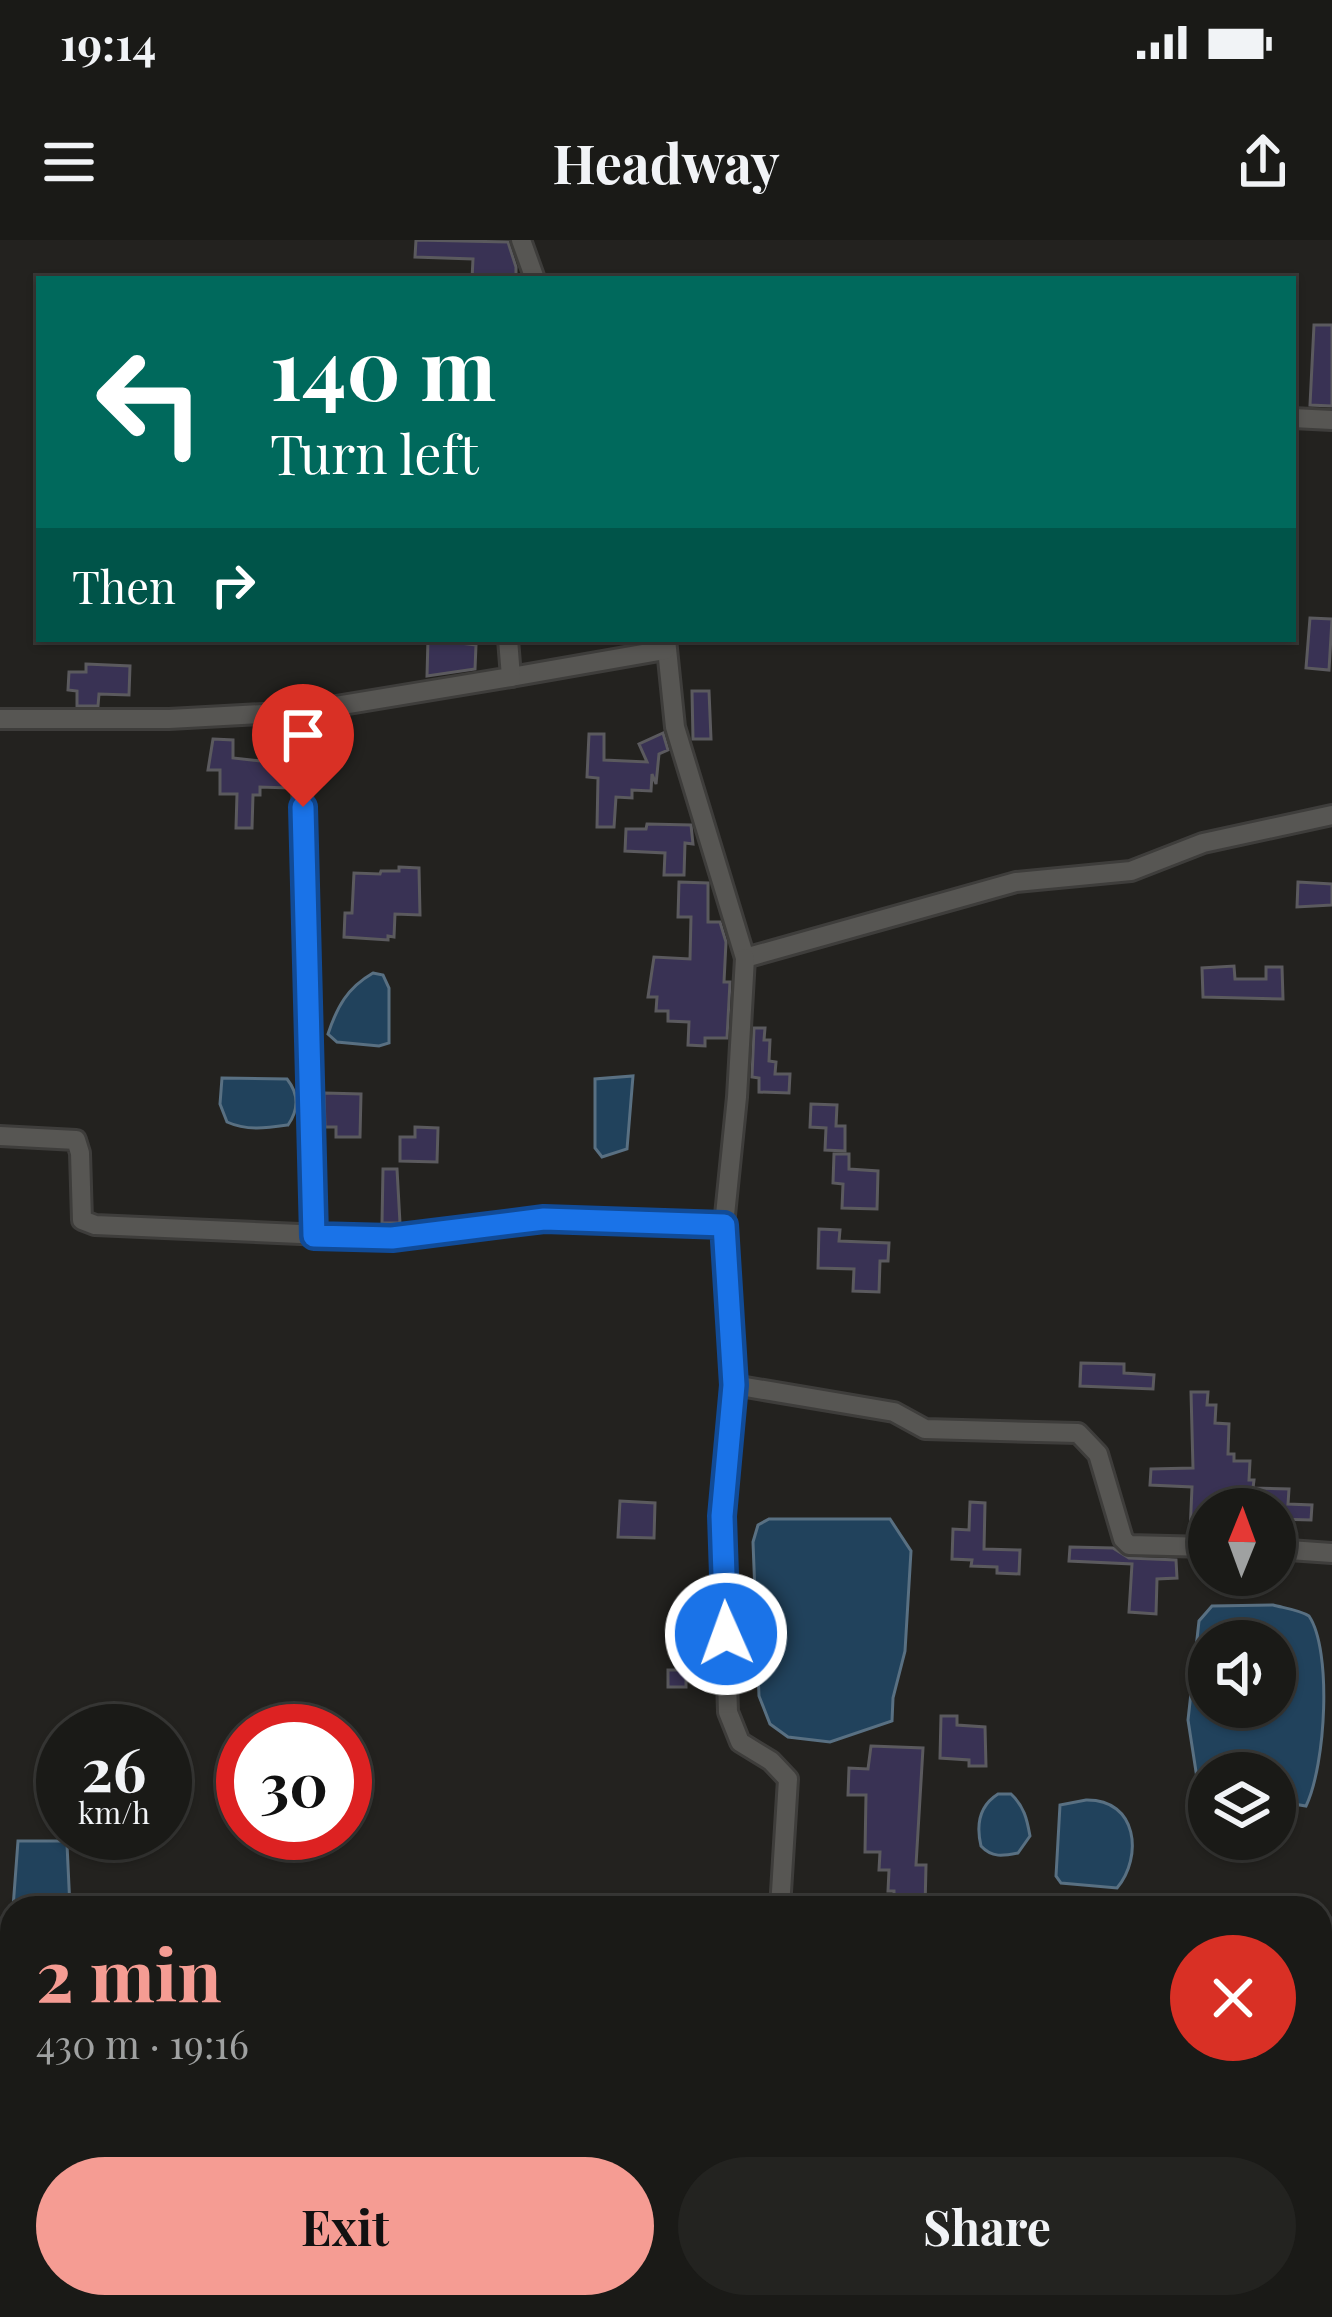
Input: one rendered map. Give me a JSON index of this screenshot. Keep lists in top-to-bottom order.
{
  "north": "top",
  "page": {
    "status": "19:14",
    "header": "Headway",
    "turn": ["140 m", "Turn left"],
    "then": "Then",
    "speed": "26 km/h",
    "limit": "30",
    "heading": ["2 min", "430 m · 19:16"],
    "buttons": ["Exit", "Share"]
  }
}
